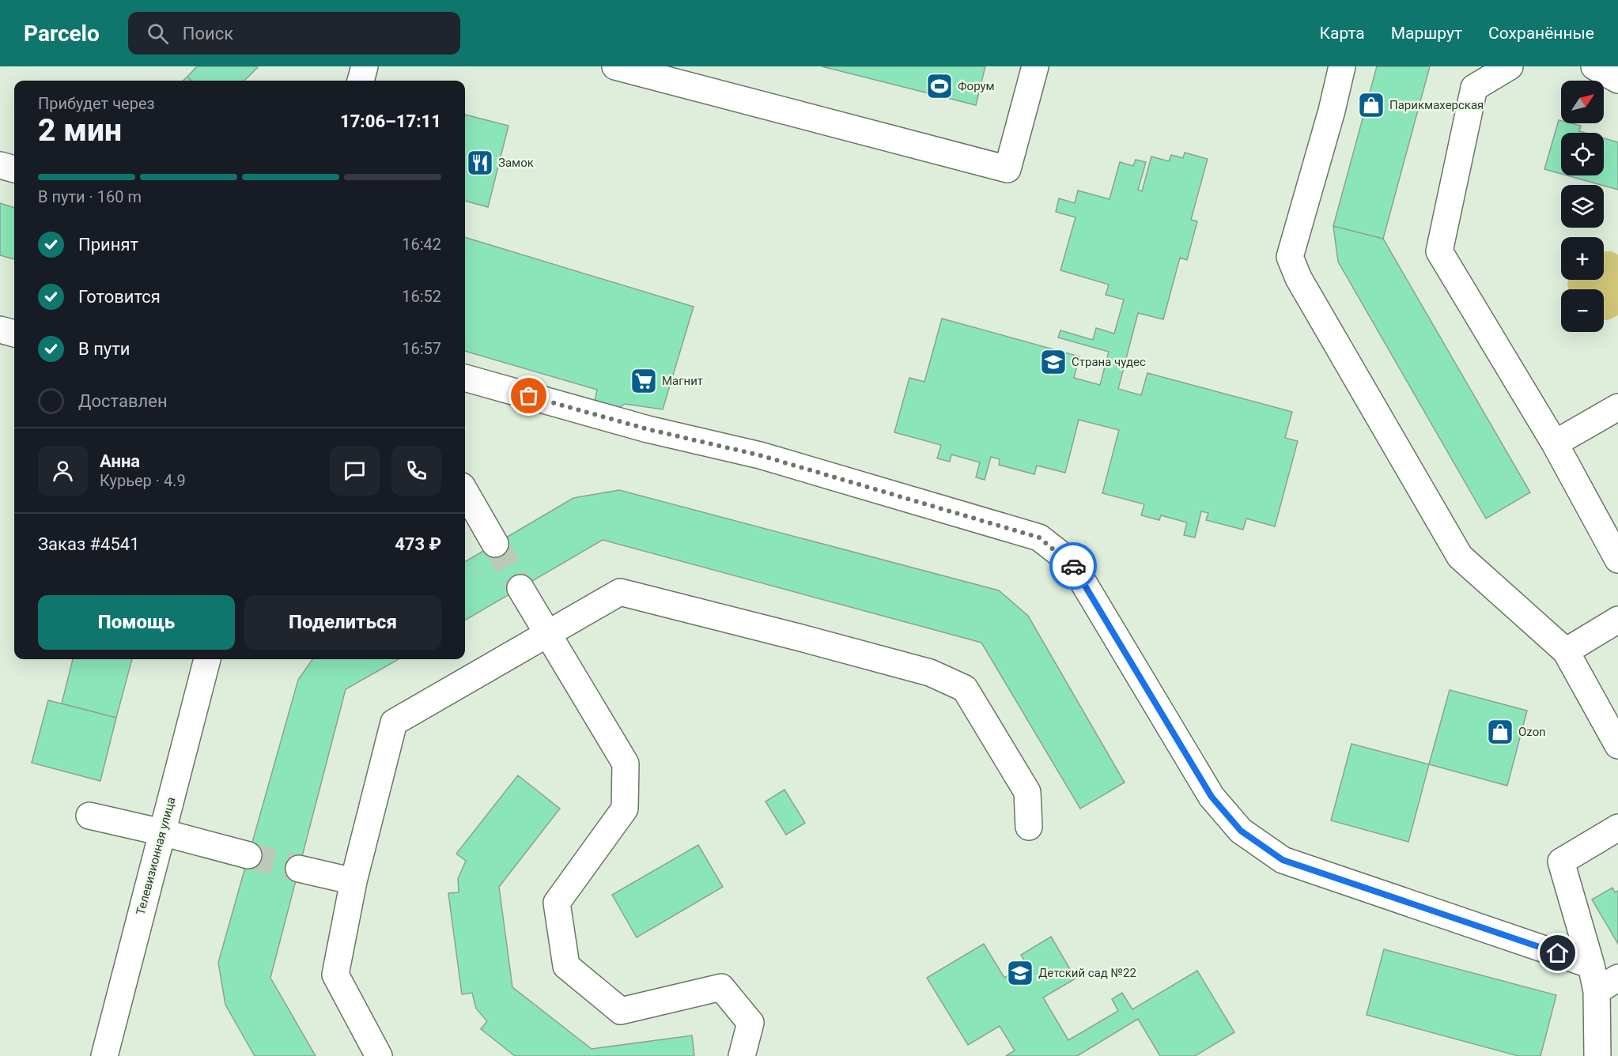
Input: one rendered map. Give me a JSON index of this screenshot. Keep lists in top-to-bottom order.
{
  "streets": {
    "street": ["Телевизионная улица"]
  },
  "places": {
    "sports": ["Форум"],
    "shop": ["Парикмахерская", "Ozon"],
    "restaurant": ["Замок"],
    "school or university": ["Страна чудес", "Детский сад №22"],
    "supermarket": ["Магнит"]
  },
  "north": "top right",
  "page": {
    "header": "Parcelo",
    "search": "Поиск",
    "nav": ["Карта", "Маршрут", "Сохранённые"],
    "map_buttons": ["+", "−"],
    "heading": ["2 мин", "Прибудет через", "17:06–17:11"],
    "panel": [
      "Анна",
      "Курьер · 4.9",
      "Заказ #4541",
      "473 ₽"
    ],
    "bar": "В пути · 160 m",
    "list": [
      ["Принят", "16:42"],
      ["Готовится", "16:52"],
      ["В пути", "16:57"],
      "Доставлен"
    ],
    "buttons": ["Помощь", "Поделиться"]
  }
}
